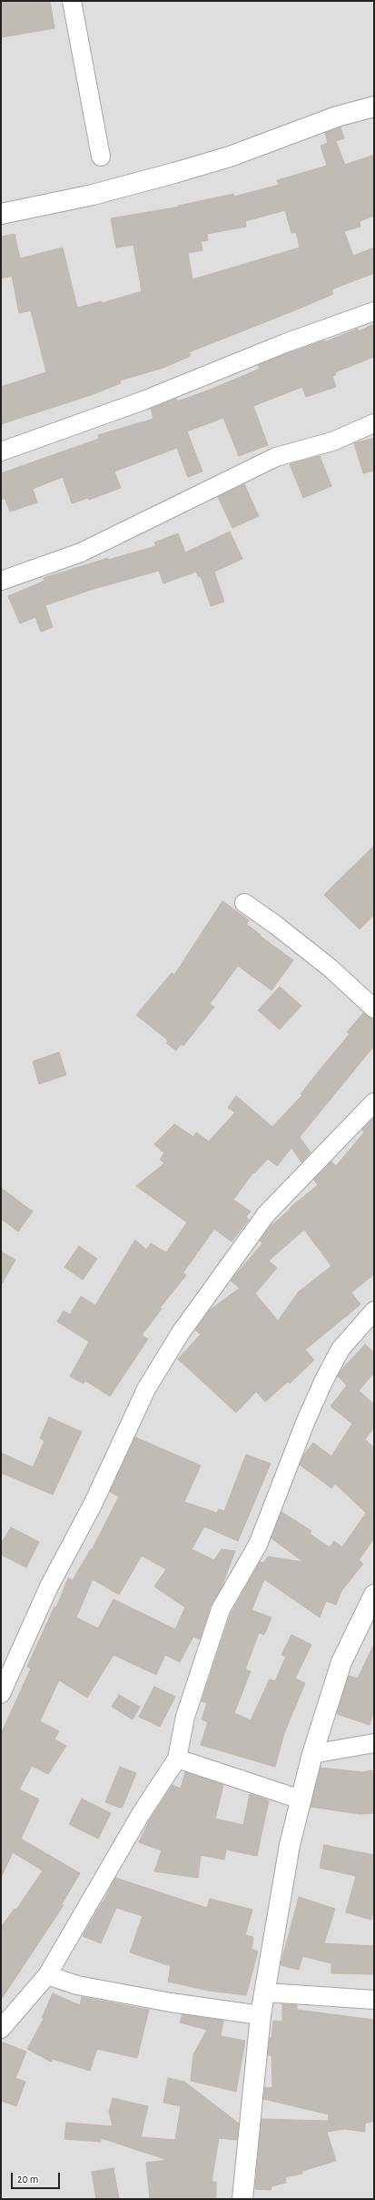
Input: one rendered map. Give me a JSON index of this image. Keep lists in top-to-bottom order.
{
  "scale_bar": "20 m"
}
